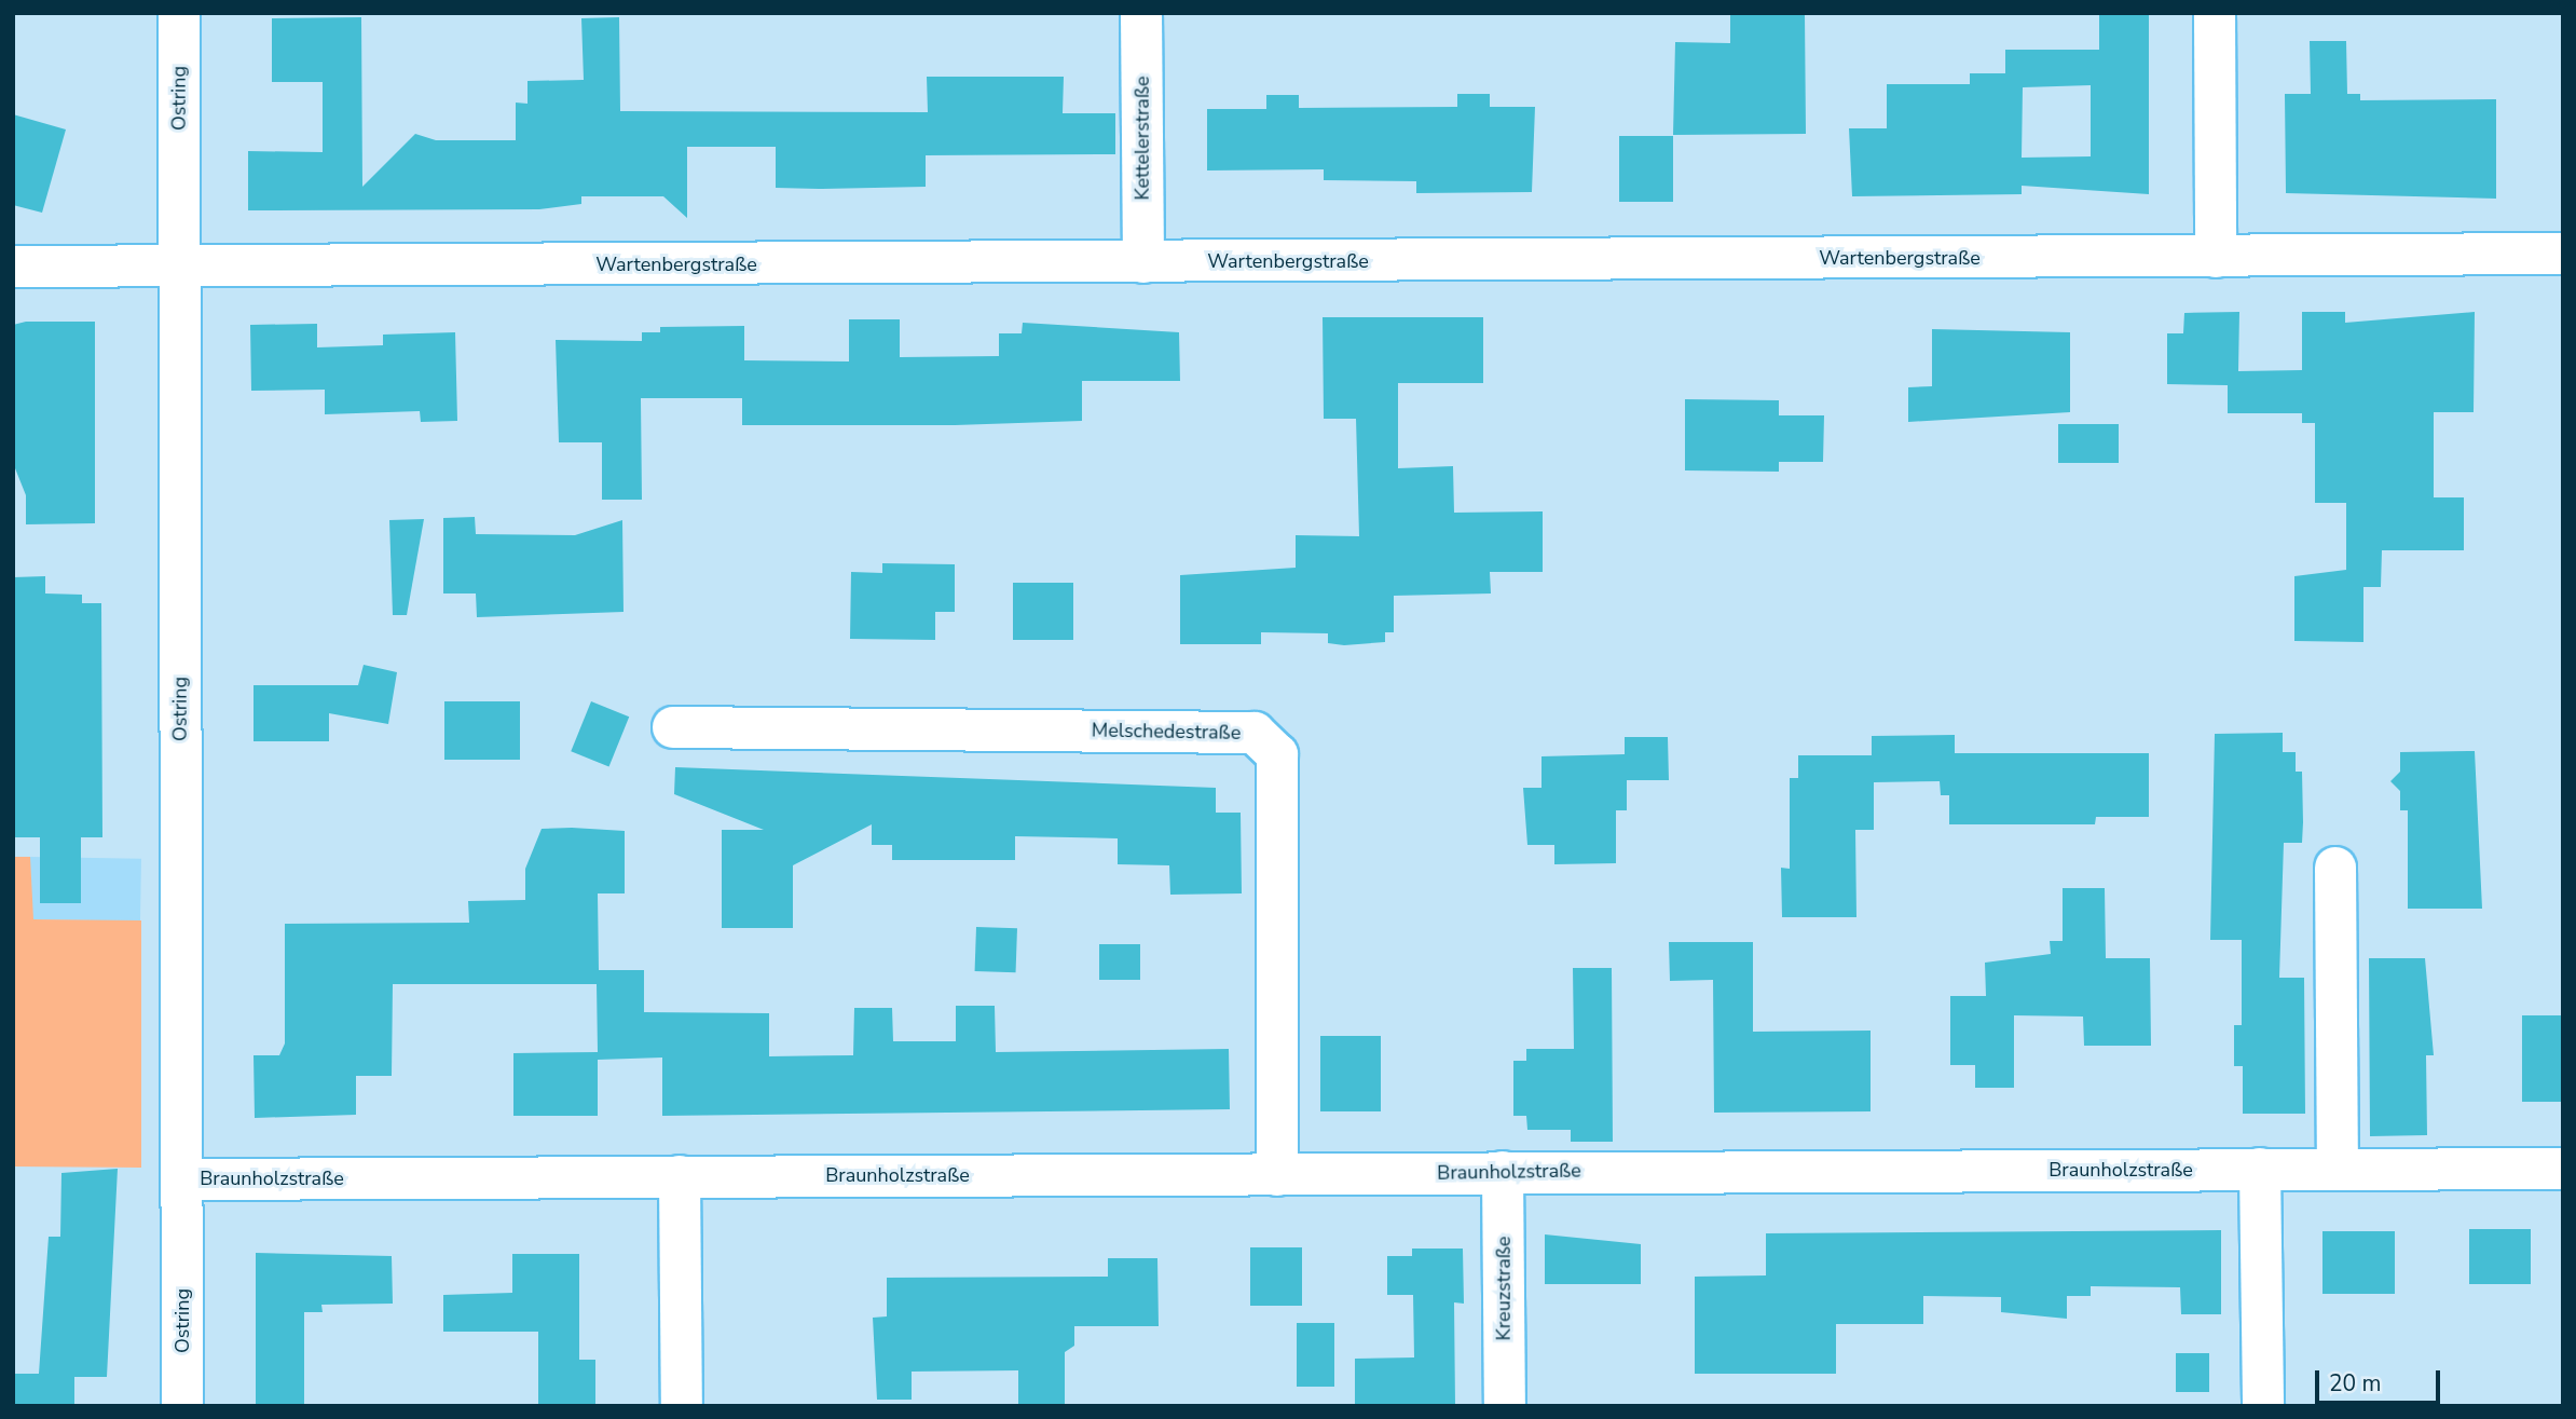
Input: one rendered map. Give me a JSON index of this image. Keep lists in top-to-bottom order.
{
  "streets": {
    "street": [
      "Ostring",
      "Kettelerstraße",
      "Wartenbergstraße",
      "Melschedestraße",
      "Braunholzstraße",
      "Kreuzstraße"
    ]
  },
  "crossings": [
    ["Ostring", "Wartenbergstraße"],
    ["Ostring", "Braunholzstraße"],
    ["Kettelerstraße", "Wartenbergstraße"],
    ["Melschedestraße", "Braunholzstraße"],
    ["Braunholzstraße", "Kreuzstraße"]
  ],
  "scale_bar": "20 m"
}
